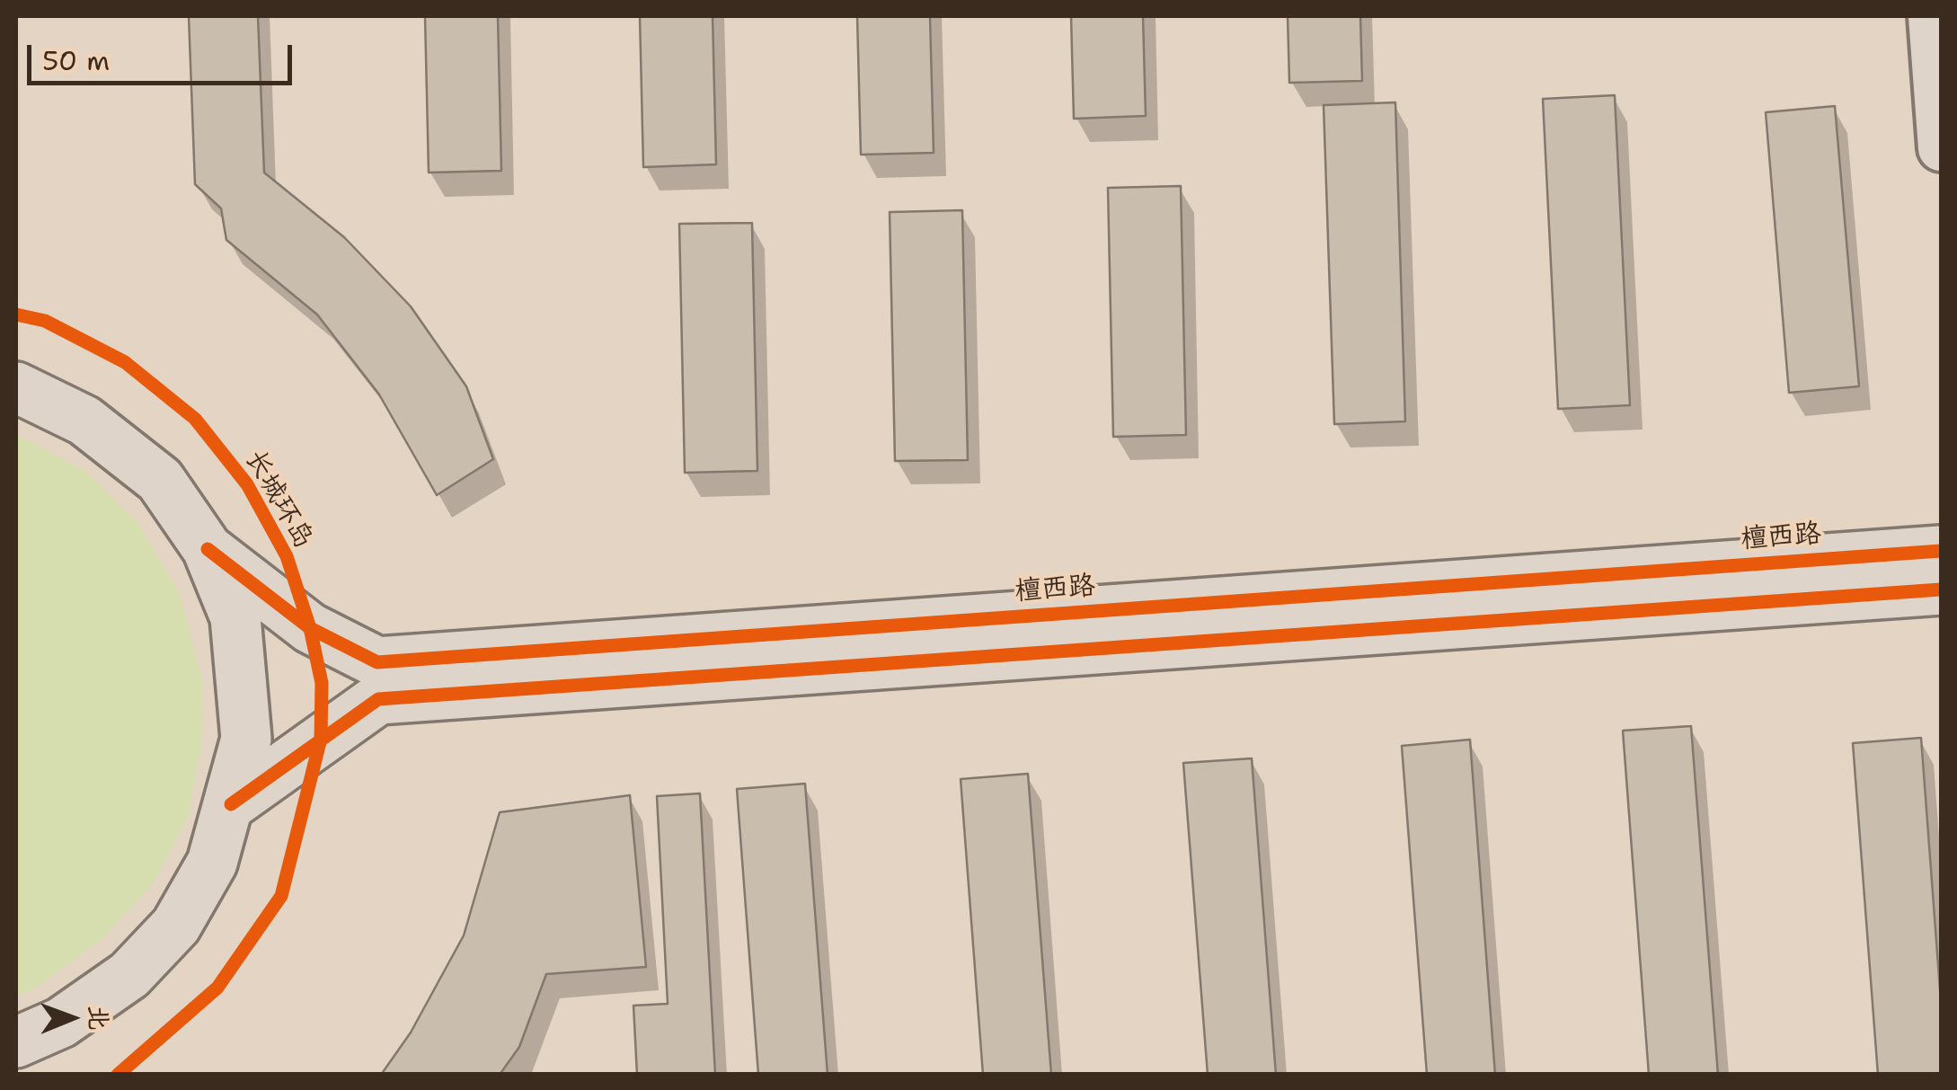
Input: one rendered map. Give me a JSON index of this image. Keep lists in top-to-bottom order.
{
  "streets": {
    "main road": ["檀西路"],
    "cycle path": ["长城环岛"]
  },
  "scale_bar": "50 m",
  "north": "right"
}
